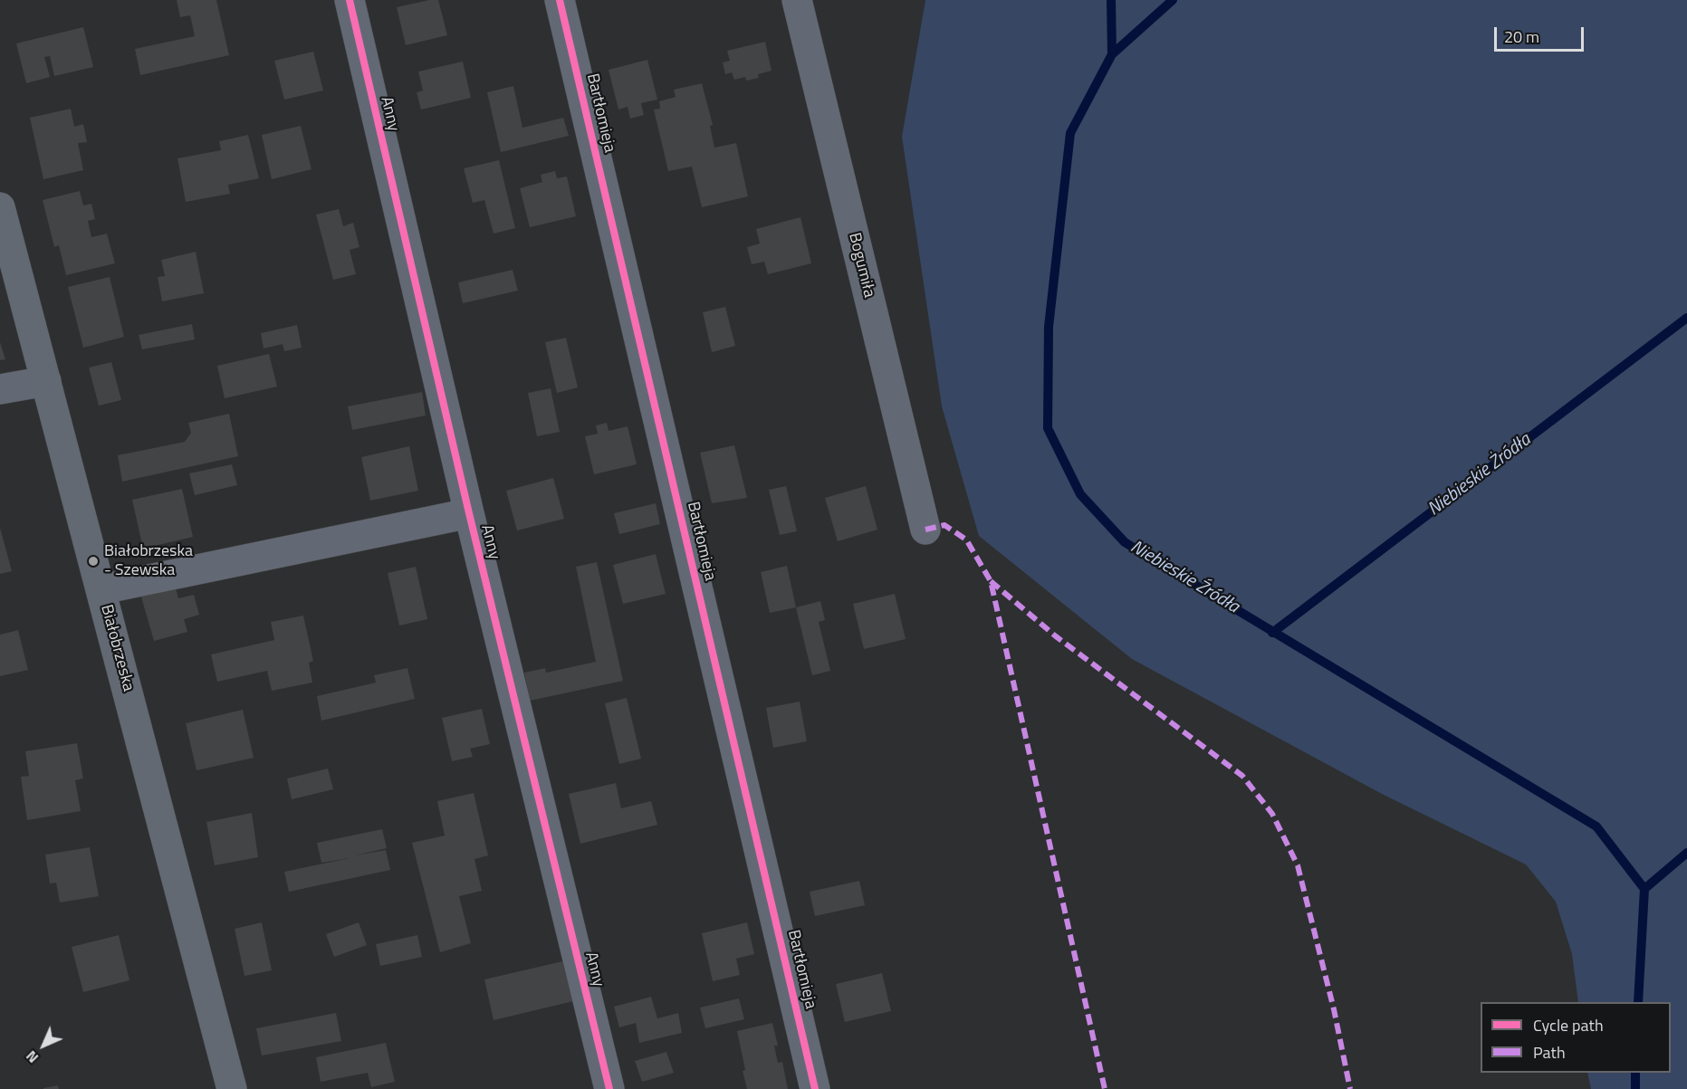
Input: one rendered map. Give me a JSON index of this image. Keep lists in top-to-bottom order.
{
  "streets": {
    "main road": ["Białobrzeska"],
    "street": ["Bartłomieja", "Anny", "Bogumiła"]
  },
  "crossings": [
    ["Anny", "Białobrzeska"]
  ],
  "water": ["Niebieskie Żródła", "Niebieskie Źródła"],
  "places": ["Białobrzeska - Szewska"],
  "legend": ["Cycle path", "Path"],
  "scale_bar": "20 m",
  "north": "bottom left"
}
